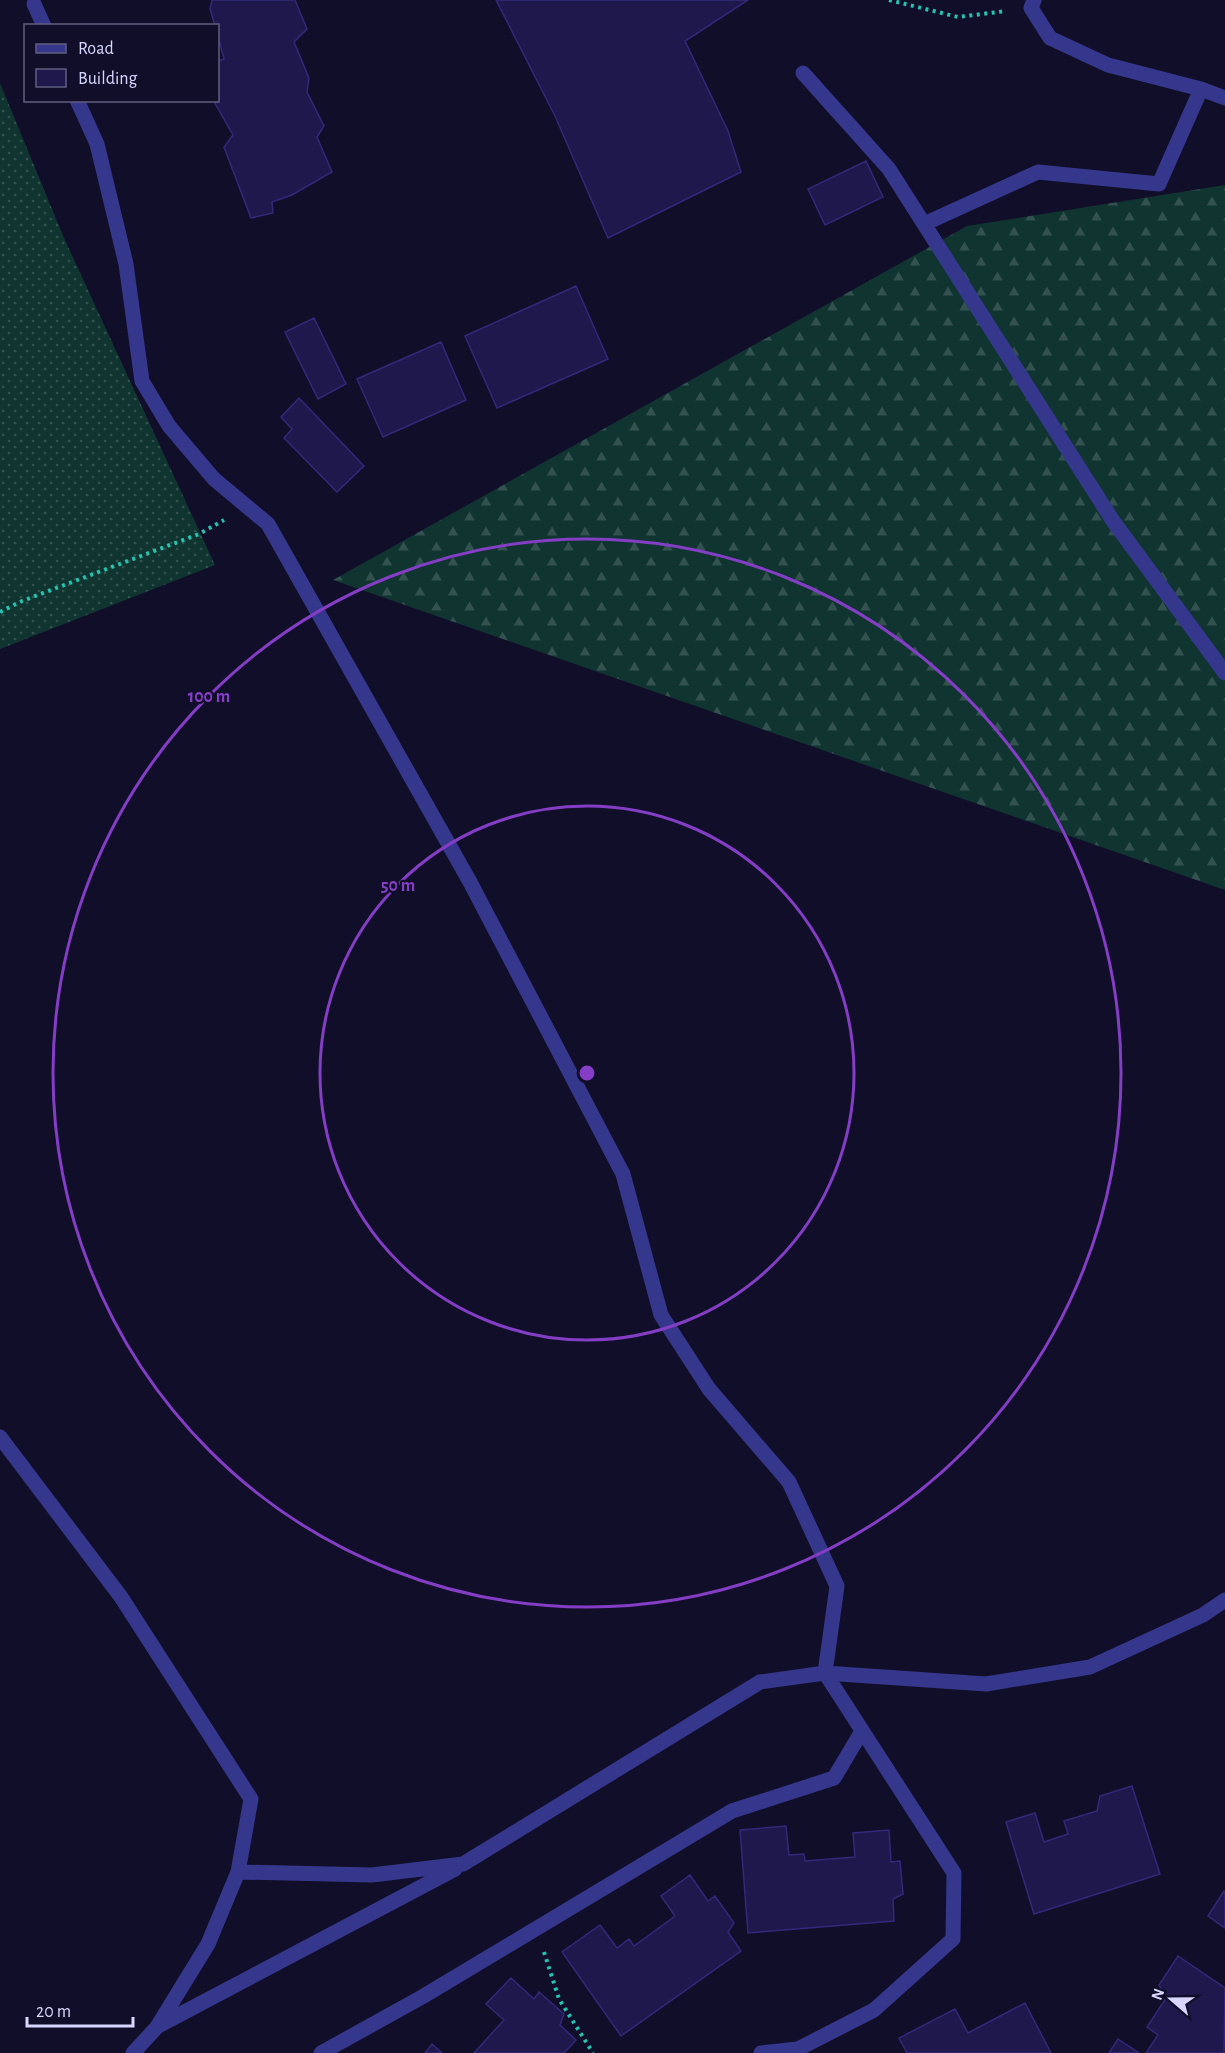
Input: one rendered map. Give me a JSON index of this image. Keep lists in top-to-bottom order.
{
  "legend": ["Road", "Building"],
  "scale_bar": "20 m",
  "north": "left",
  "rings": ["100 m", "50 m"]
}
